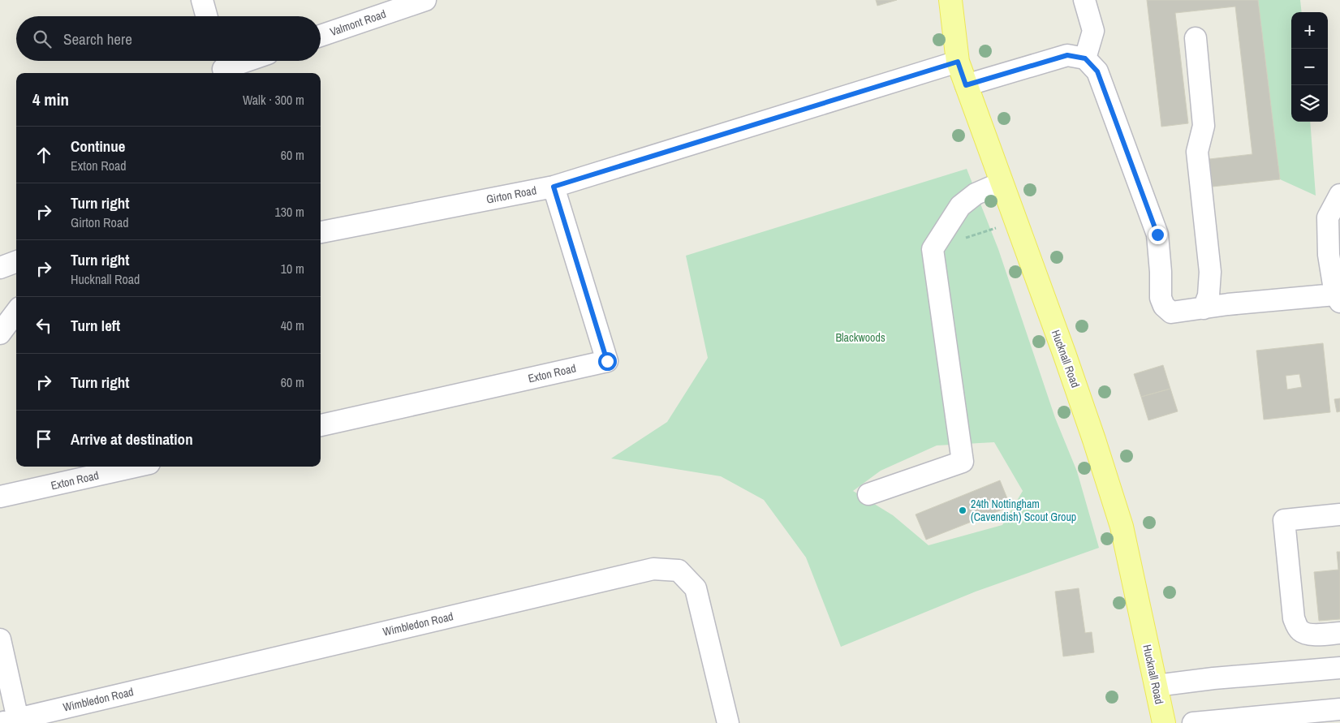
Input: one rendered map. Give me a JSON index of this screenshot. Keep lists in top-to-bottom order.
{
  "streets": {
    "main road": ["Hucknall Road"],
    "street": [
      "Valmont Road",
      "Girton Road",
      "Exton Road",
      "Wimbledon Road"
    ]
  },
  "crossings": [
    ["Girton Road", "Hucknall Road"],
    ["Girton Road", "Exton Road"]
  ],
  "parks": ["Blackwoods"],
  "places": ["24th Nottingham (Cavendish) Scout Group"],
  "page": {
    "map_buttons": ["+", "−"],
    "search": "Search here",
    "heading": ["4 min", "Walk · 300 m"],
    "list": [
      ["Continue", "Exton Road", "60 m"],
      ["Turn right", "Girton Road", "130 m"],
      ["Turn right", "Hucknall Road", "10 m"],
      ["Turn left", "40 m"],
      ["Turn right", "60 m"],
      "Arrive at destination"
    ]
  }
}
